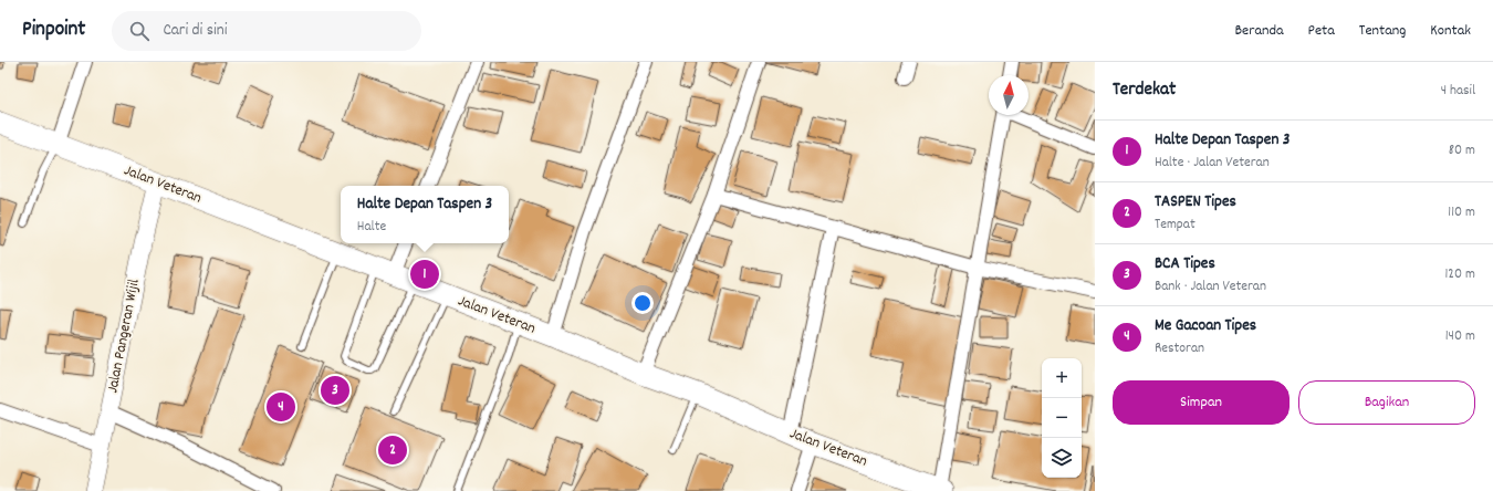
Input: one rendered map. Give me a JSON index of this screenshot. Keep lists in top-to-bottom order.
{
  "streets": {
    "main road": ["Jalan Veteran"],
    "street": ["Jalan Pangeran Wijil"]
  },
  "crossings": [
    ["Jalan Veteran", "Jalan Pangeran Wijil"]
  ],
  "north": "top",
  "page": {
    "header": "Pinpoint",
    "search": "Cari di sini",
    "nav": [
      "Beranda",
      "Peta",
      "Tentang",
      "Kontak"
    ],
    "heading": ["Terdekat", "4 hasil"],
    "list": [
      {
        "mark": "1",
        "name": "Halte Depan Taspen 3",
        "note": "Halte · Jalan Veteran",
        "value": "80 m"
      },
      {
        "mark": "2",
        "name": "TASPEN Tipes",
        "note": "Tempat",
        "value": "110 m"
      },
      {
        "mark": "3",
        "name": "BCA Tipes",
        "note": "Bank · Jalan Veteran",
        "value": "120 m"
      },
      {
        "mark": "4",
        "name": "Me Gacoan Tipes",
        "note": "Restoran",
        "value": "140 m"
      }
    ],
    "popup": ["Halte Depan Taspen 3", "Halte"],
    "pins": [
      "1",
      "3",
      "4",
      "2"
    ],
    "map_buttons": ["+", "−"],
    "buttons": ["Simpan", "Bagikan"]
  }
}
